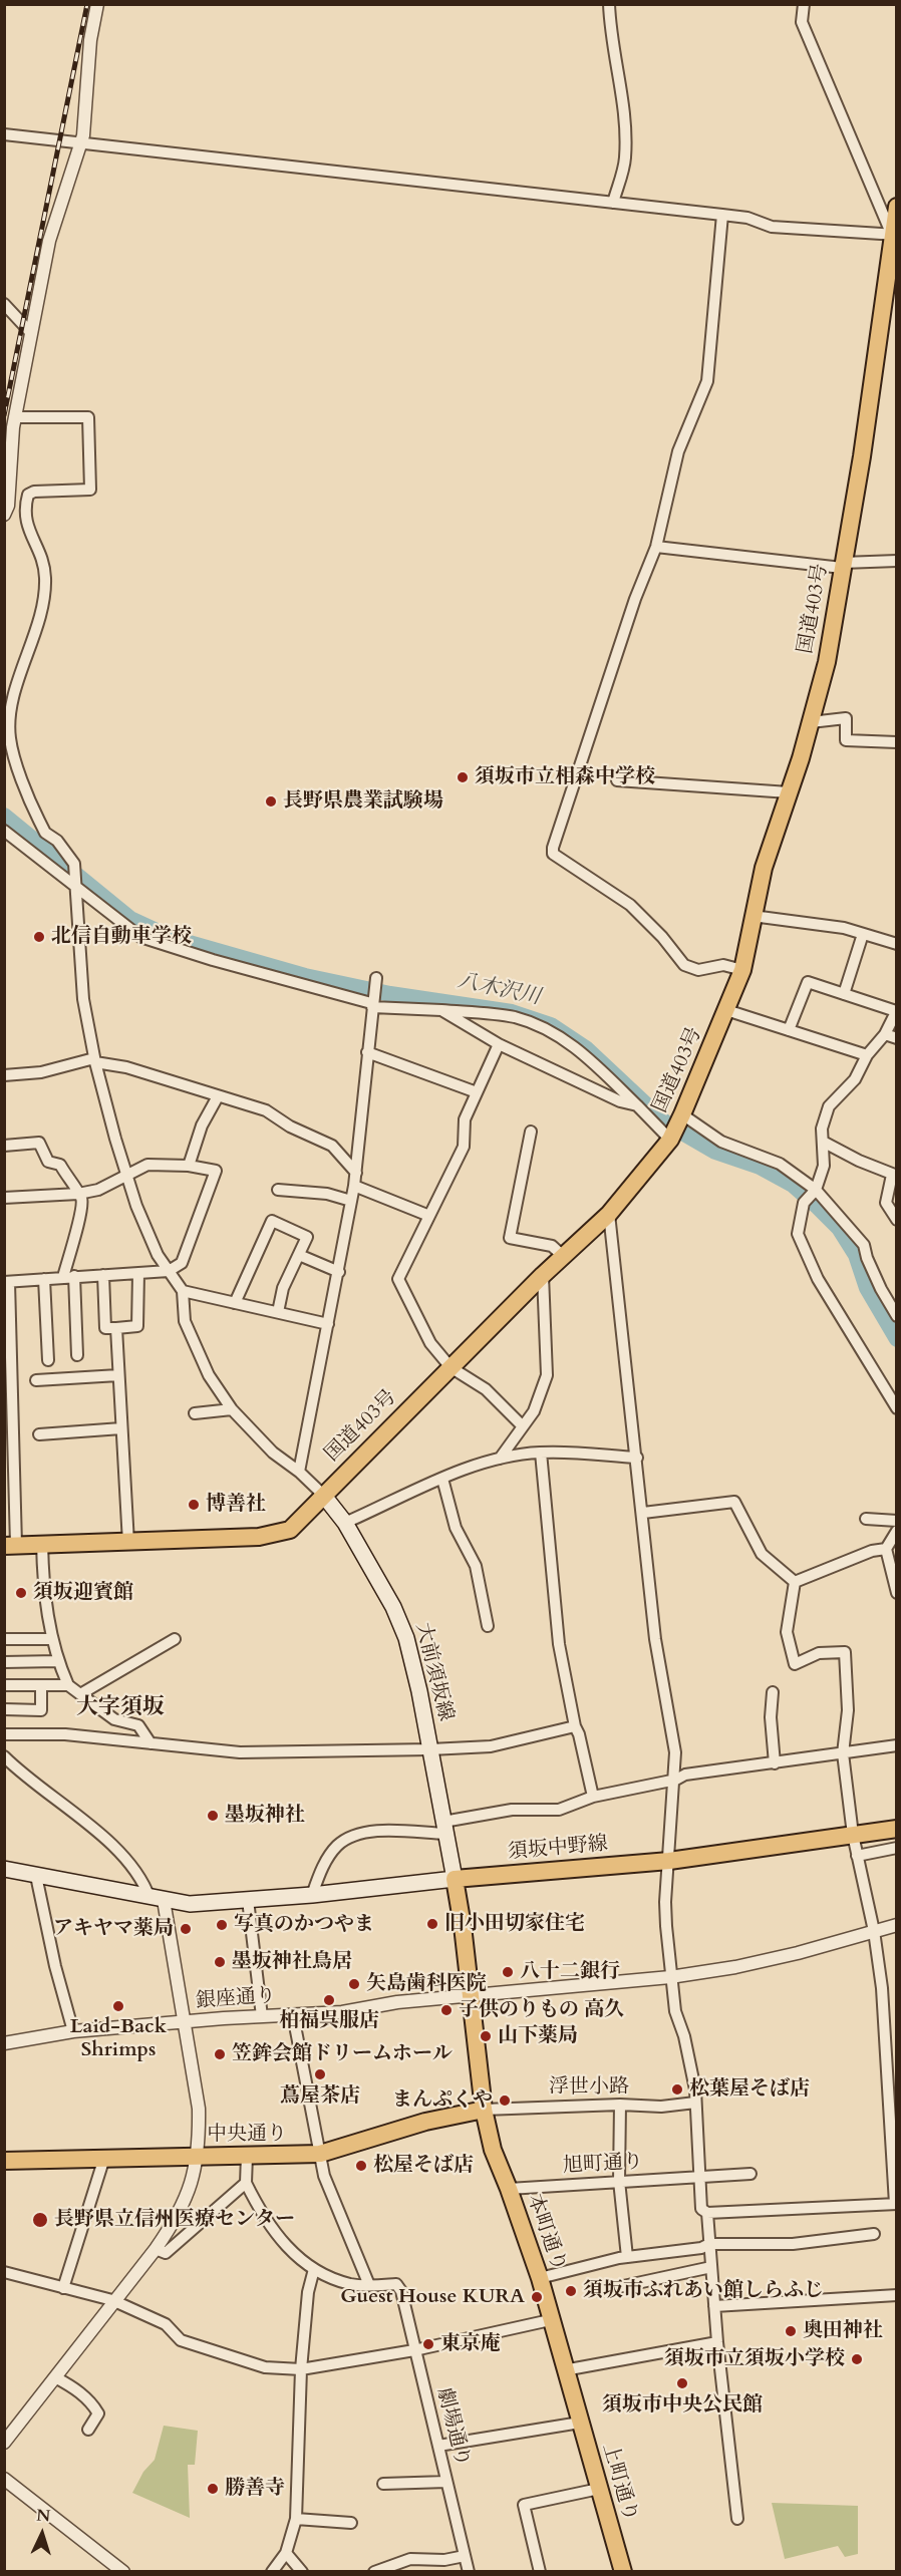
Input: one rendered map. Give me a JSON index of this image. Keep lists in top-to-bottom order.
{
  "streets": {
    "main road": [
      "国道403号",
      "大前須坂線",
      "須坂中野線",
      "中央通り",
      "本町通り",
      "上町通り"
    ],
    "street": [
      "銀座通り",
      "浮世小路",
      "旭町通り",
      "劇場通り"
    ]
  },
  "crossings": [
    ["国道403号", "大前須坂線"],
    ["大前須坂線", "須坂中野線"],
    ["浮世小路", "中央通り"],
    ["浮世小路", "本町通り"],
    ["中央通り", "本町通り"],
    ["旭町通り", "本町通り"],
    ["本町通り", "上町通り"]
  ],
  "districts": ["大字須坂"],
  "water": ["八木沢川"],
  "places": [
    "須坂市立相森中学校",
    "長野県農業試験場",
    "北信自動車学校",
    "博善社",
    "須坂迎賓館",
    "墨坂神社",
    "旧小田切家住宅",
    "写真のかつやま",
    "アキヤマ薬局",
    "墨坂神社鳥居",
    "八十二銀行",
    "矢島歯科医院",
    "柏福呉服店",
    "Laid-Back Shrimps",
    "子供のりもの 高久",
    "山下薬局",
    "笠鉾会館ドリームホール",
    "蔦屋茶店",
    "松葉屋そば店",
    "まんぷくや",
    "松屋そば店",
    "長野県立信州医療センター",
    "須坂市ふれあい館しらふじ",
    "Guest House KURA",
    "奥田神社",
    "東京庵",
    "須坂市立須坂小学校",
    "須坂市中央公民館",
    "勝善寺"
  ],
  "north": "top"
}
